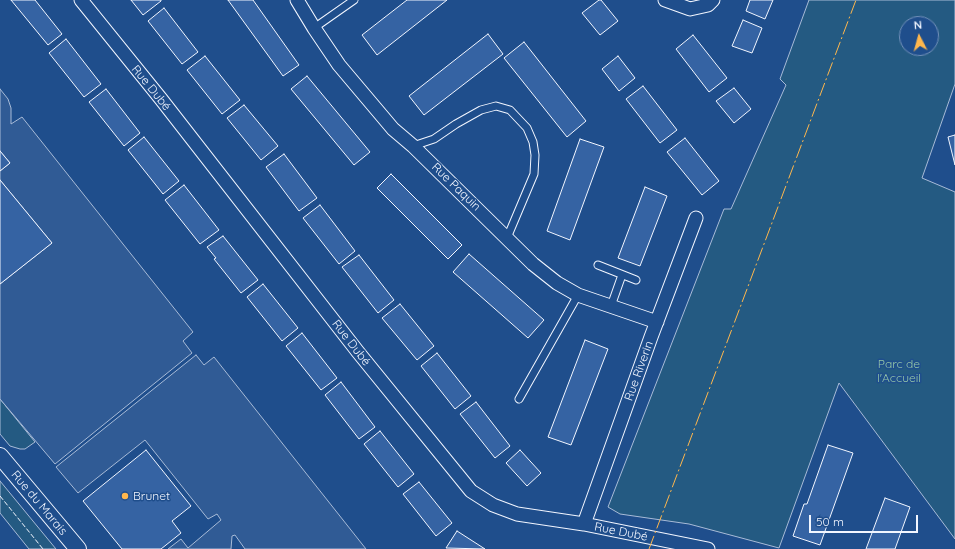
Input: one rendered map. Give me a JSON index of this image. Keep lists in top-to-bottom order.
{
  "streets": {
    "street": [
      "Rue Dubé",
      "Rue Paquin",
      "Rue Riverin",
      "Rue du Marais"
    ]
  },
  "crossings": [
    ["Rue Dubé", "Rue Riverin"],
    ["Rue Paquin", "Rue Riverin"]
  ],
  "parks": ["Parc de l'Accueil"],
  "places": ["Brunet"],
  "scale_bar": "50 m",
  "north": "top"
}
